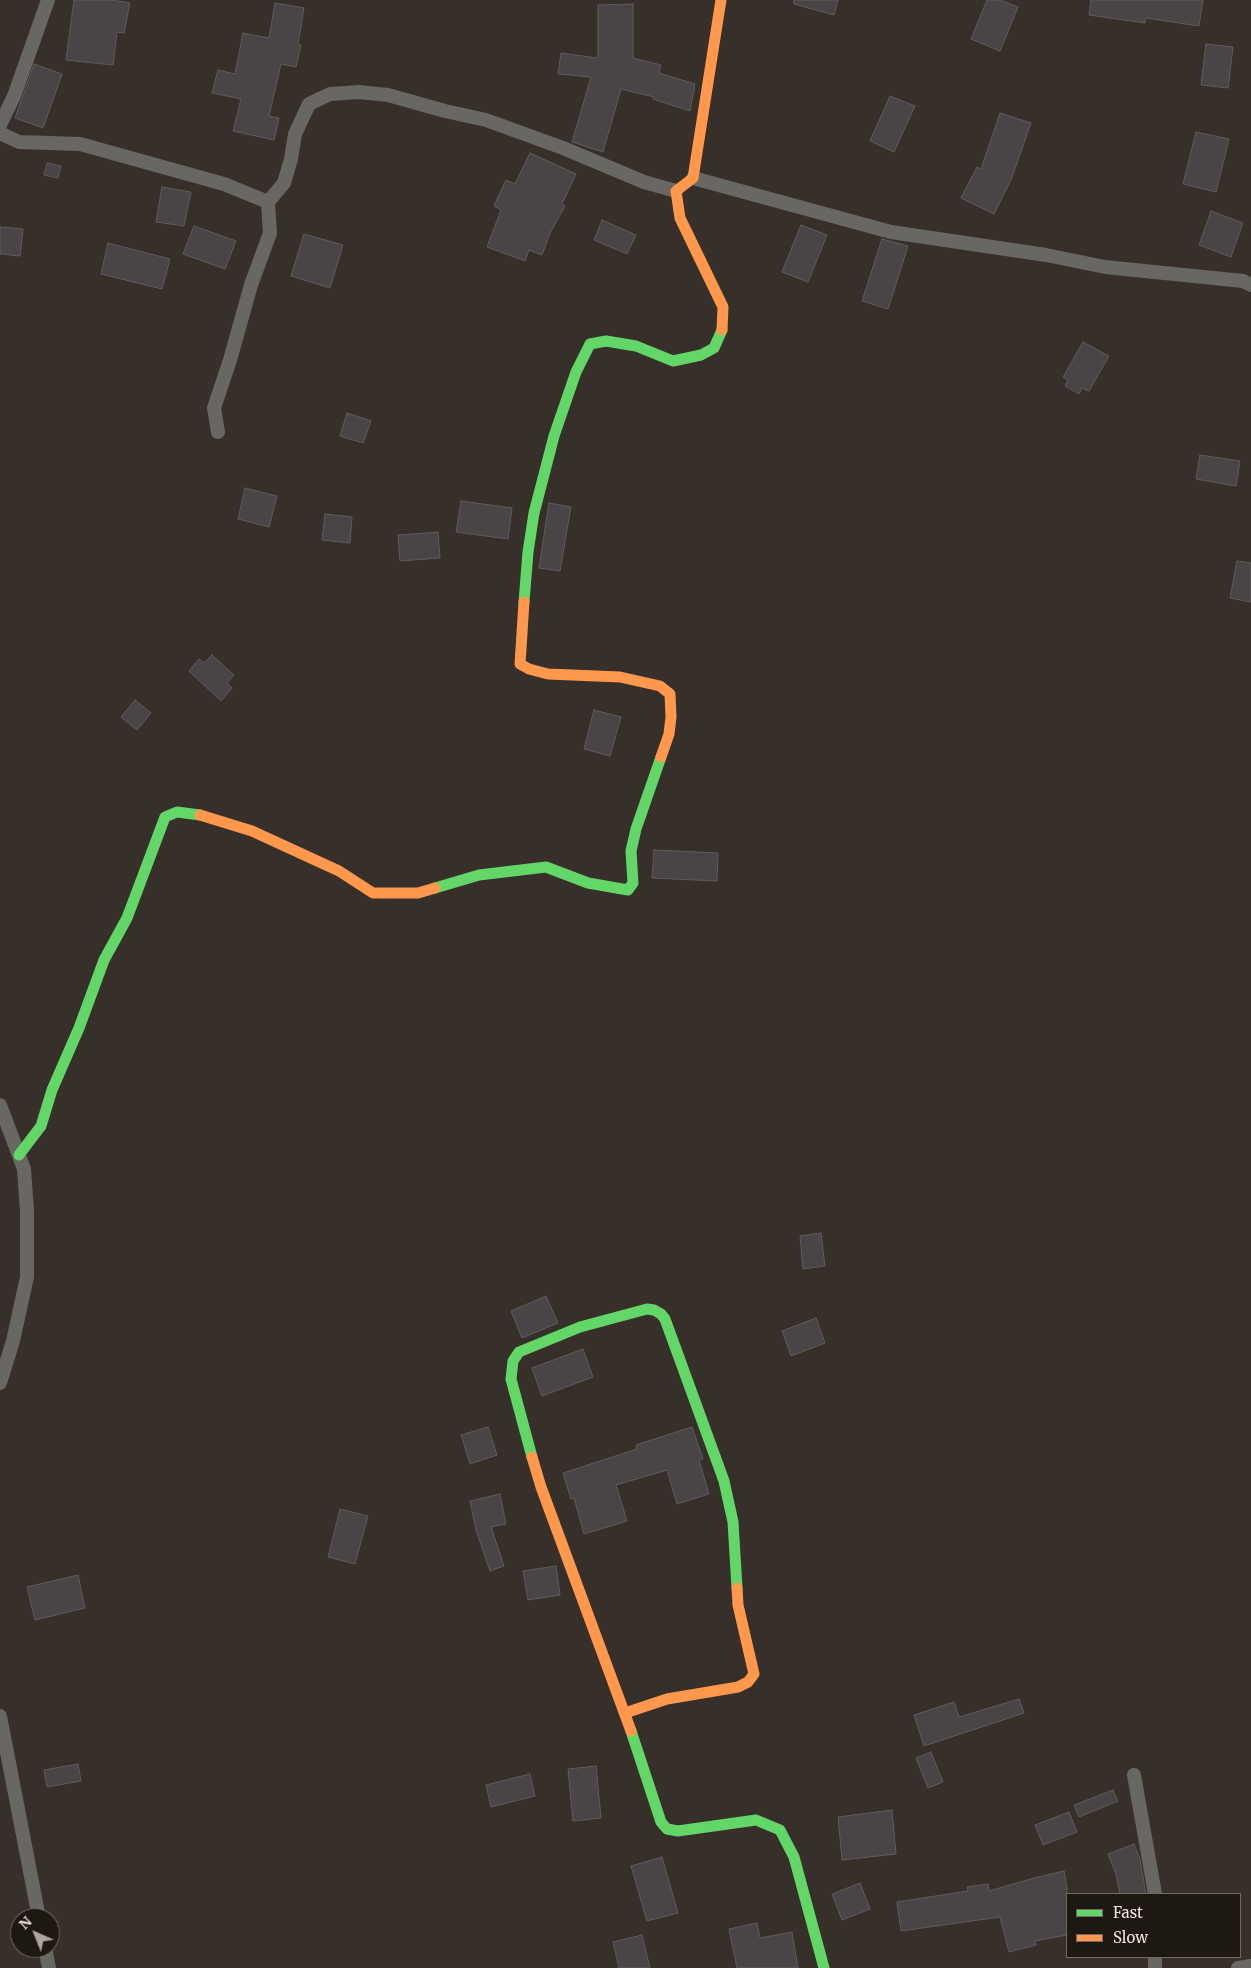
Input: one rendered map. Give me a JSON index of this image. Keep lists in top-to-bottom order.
{
  "legend": ["Fast", "Slow"],
  "north": "top left"
}
